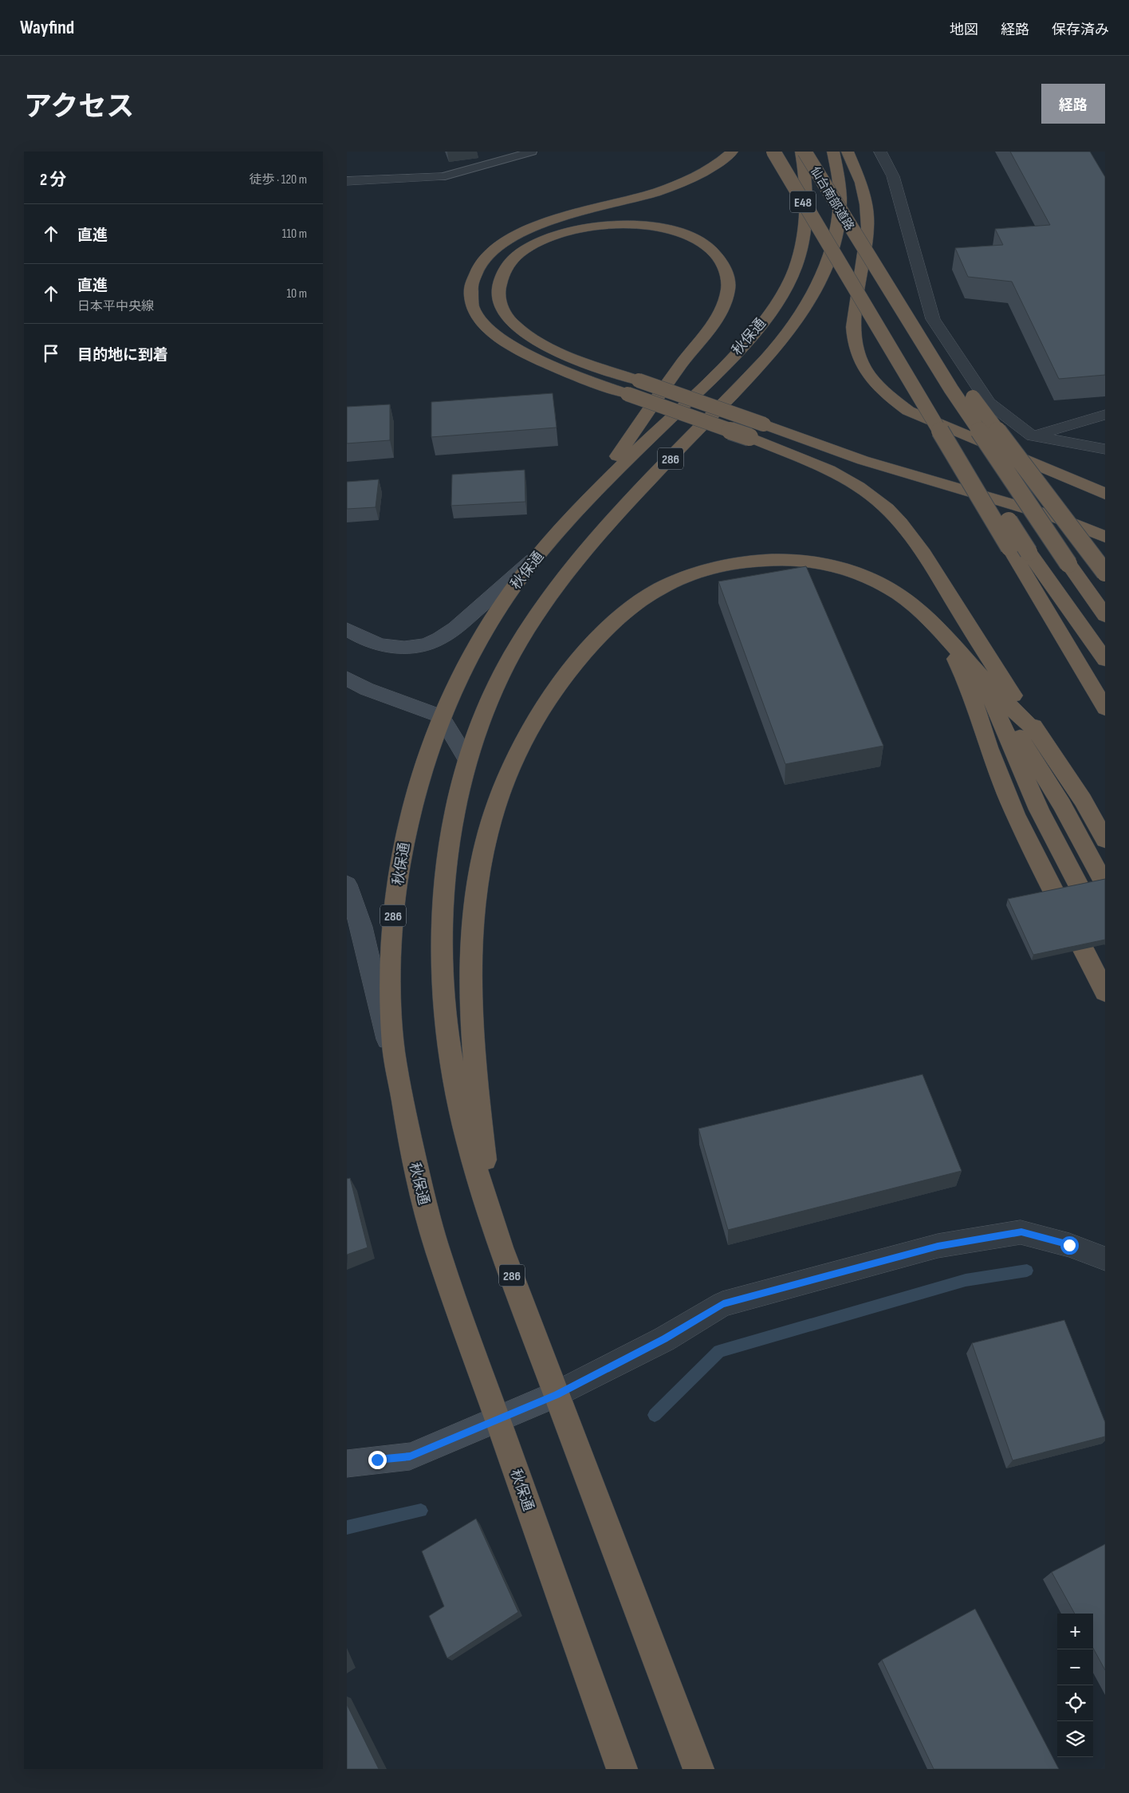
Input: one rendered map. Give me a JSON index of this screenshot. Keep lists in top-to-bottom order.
{
  "streets": {
    "highway": [
      "仙台南部道路",
      "E48",
      "秋保通",
      "286"
    ]
  },
  "crossings": [
    ["仙台南部道路", "秋保通"]
  ],
  "page": {
    "header": "Wayfind",
    "nav": ["地図", "経路", "保存済み"],
    "title": "アクセス",
    "buttons": "経路",
    "heading": ["2 分", "徒歩 · 120 m"],
    "list": [
      ["直進", "110 m"],
      ["直進", "日本平中央線", "10 m"],
      "目的地に到着"
    ],
    "map_buttons": ["+", "−"]
  }
}
